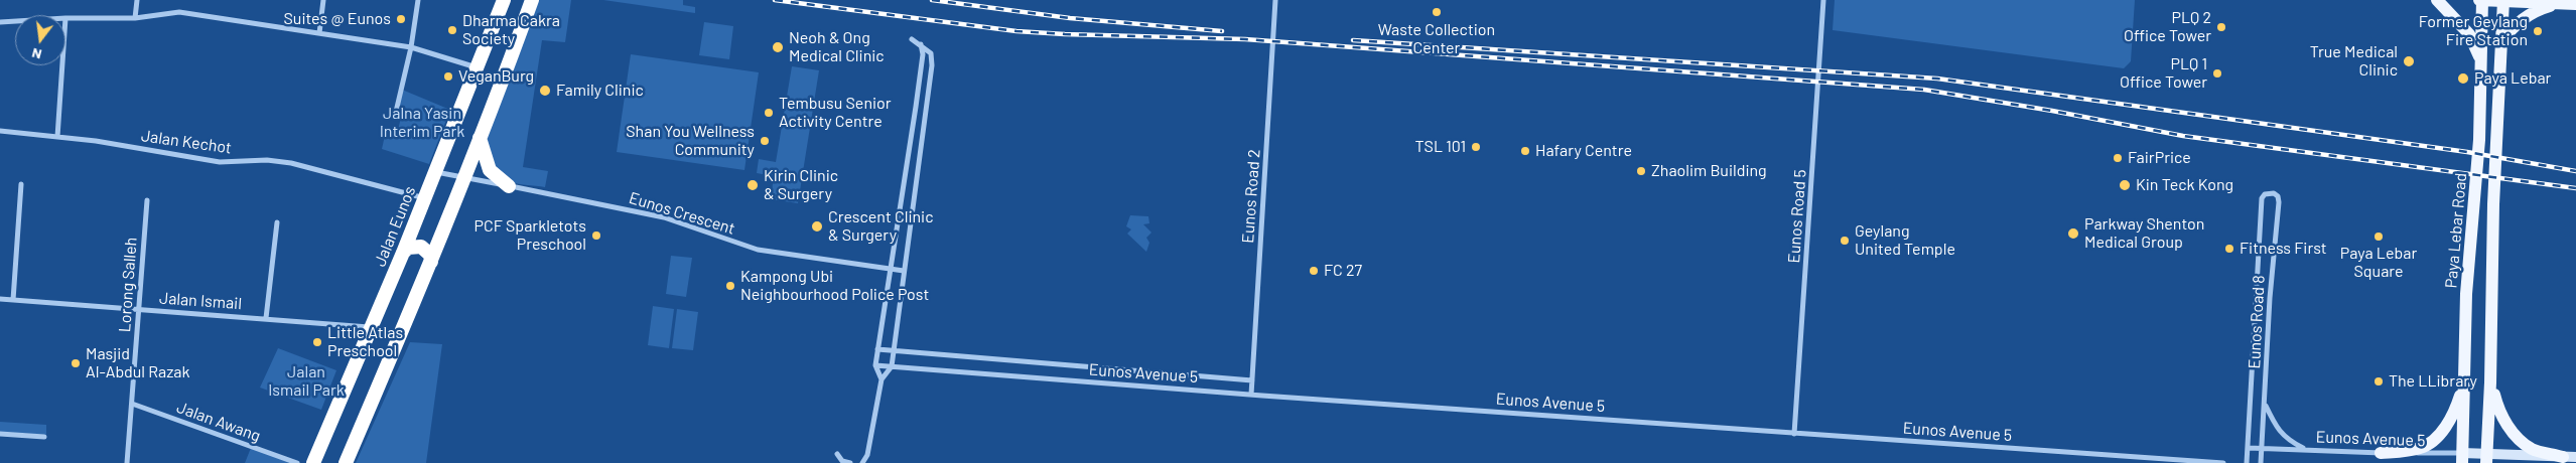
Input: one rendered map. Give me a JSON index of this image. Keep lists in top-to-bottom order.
{
  "streets": {
    "highway": ["Jalan Eunos"],
    "main road": ["Paya Lebar Road"],
    "street": [
      "Jalan Kechot",
      "Eunos Road 2",
      "Eunos Crescent",
      "Eunos Road 5",
      "Lorong Salleh",
      "Jalan Ismail",
      "Eunos Road 8",
      "Eunos Avenue 5",
      "Jalan Awang"
    ]
  },
  "crossings": [
    ["Jalan Kechot", "Jalan Eunos"],
    ["Eunos Road 2", "Eunos Avenue 5"],
    ["Eunos Crescent", "Jalan Eunos"],
    ["Eunos Road 5", "Eunos Avenue 5"],
    ["Jalan Eunos", "Jalan Ismail"],
    ["Paya Lebar Road", "Eunos Avenue 5"],
    ["Lorong Salleh", "Jalan Ismail"],
    ["Lorong Salleh", "Jalan Awang"],
    ["Eunos Road 8", "Eunos Avenue 5"]
  ],
  "parks": ["Jalna Yasin Interim Park", "Jalan Ismail Park"],
  "places": [
    "Waste Collection Center",
    "Suites @ Eunos",
    "PLQ 2 Office Tower",
    "Dharma Cakra Society",
    "Former Geylang Fire Station",
    "Neoh & Ong Medical Clinic",
    "True Medical Clinic",
    "PLQ 1 Office Tower",
    "VeganBurg",
    "Paya Lebar",
    "Family Clinic",
    "Tembusu Senior Activity Centre",
    "Shan You Wellness Community",
    "TSL 101",
    "Hafary Centre",
    "FairPrice",
    "Zhaolim Building",
    "Kirin Clinic & Surgery",
    "Kin Teck Kong",
    "Crescent Clinic & Surgery",
    "Parkway Shenton Medical Group",
    "PCF Sparkletots Preschool",
    "Paya Lebar Square",
    "Geylang United Temple",
    "Fitness First",
    "FC 27",
    "Kampong Ubi Neighbourhood Police Post",
    "Little Atlas Preschool",
    "Masjid Al-Abdul Razak",
    "The LLibrary"
  ],
  "north": "bottom"
}
